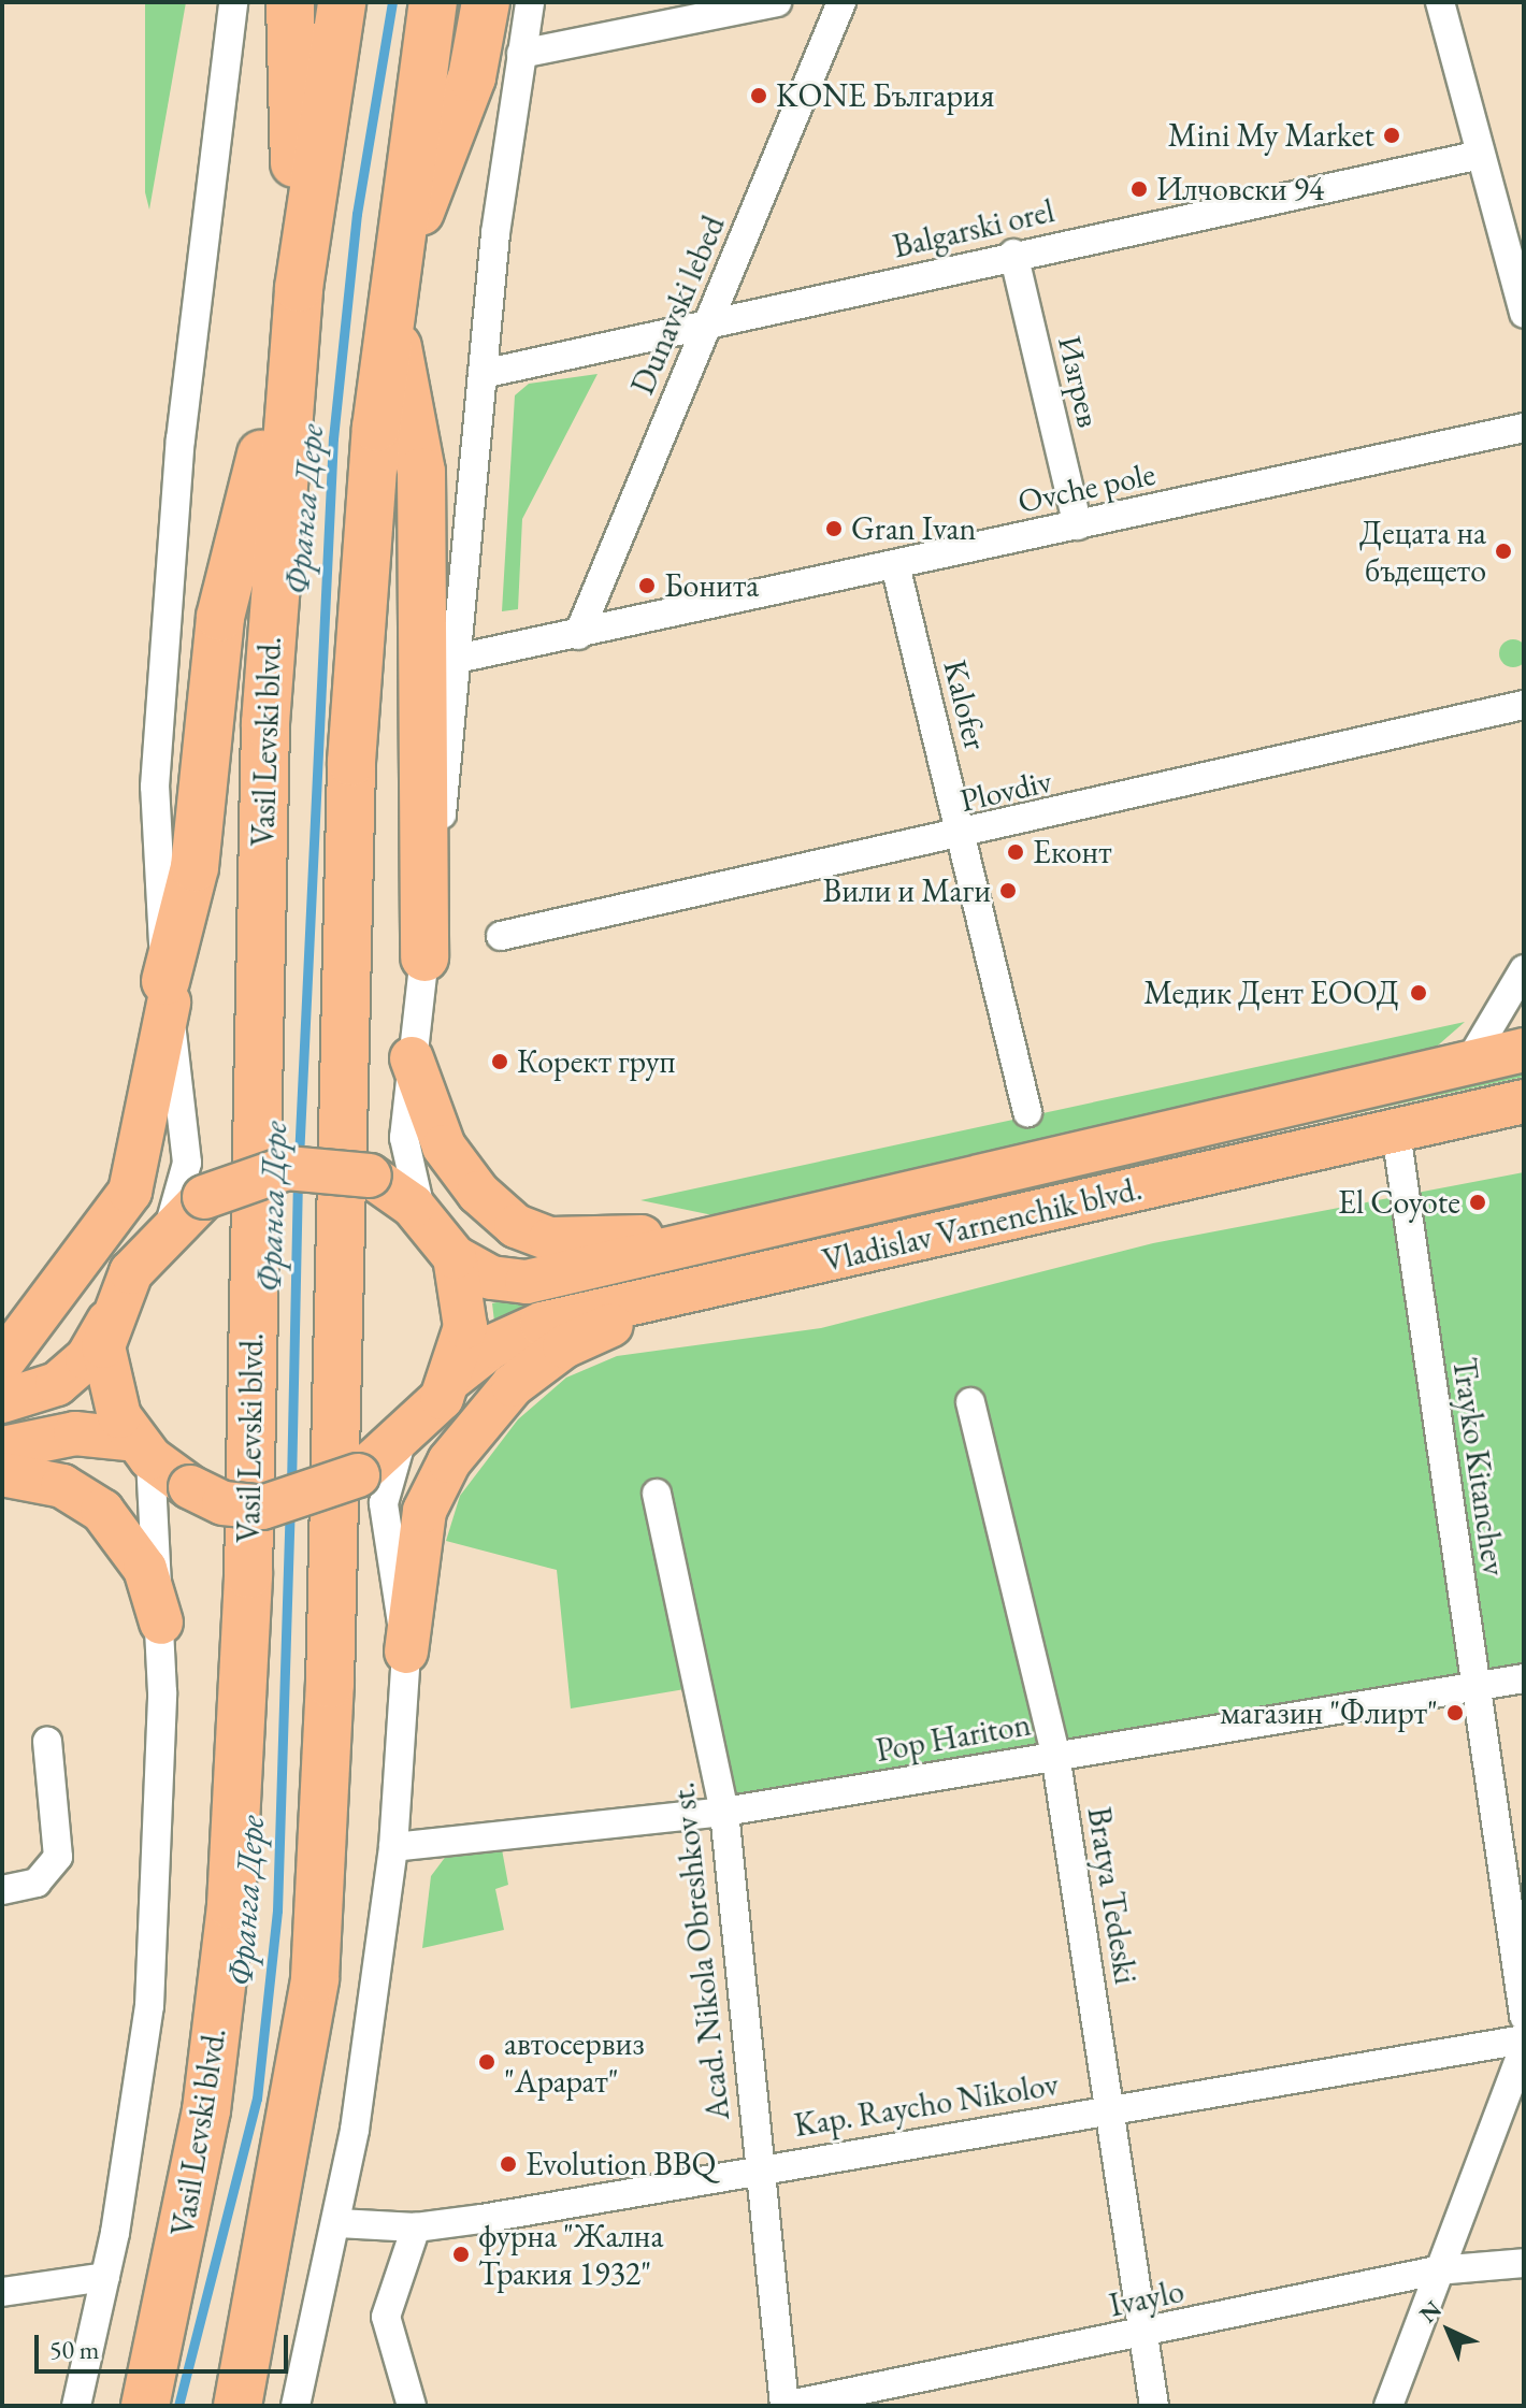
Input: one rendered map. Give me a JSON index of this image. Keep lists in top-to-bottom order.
{
  "streets": {
    "highway": ["Vasil Levski blvd."],
    "main road": ["Vladislav Varnenchik blvd."],
    "street": [
      "Balgarski orel",
      "Dunavski lebed",
      "Изгрев",
      "Ovche pole",
      "Kalofer",
      "Plovdiv",
      "Trayko Kitanchev",
      "Pop Hariton",
      "Bratya Tedeski",
      "Acad. Nikola Obreshkov st.",
      "Kap. Raycho Nikolov",
      "Ivaylo"
    ]
  },
  "crossings": [
    ["Balgarski orel", "Dunavski lebed"],
    ["Balgarski orel", "Изгрев"],
    ["Dunavski lebed", "Ovche pole"],
    ["Изгрев", "Ovche pole"],
    ["Ovche pole", "Kalofer"],
    ["Kalofer", "Plovdiv"],
    ["Vladislav Varnenchik blvd.", "Trayko Kitanchev"],
    ["Trayko Kitanchev", "Pop Hariton"],
    ["Pop Hariton", "Bratya Tedeski"],
    ["Pop Hariton", "Acad. Nikola Obreshkov st."],
    ["Bratya Tedeski", "Kap. Raycho Nikolov"],
    ["Bratya Tedeski", "Ivaylo"],
    ["Acad. Nikola Obreshkov st.", "Kap. Raycho Nikolov"],
    ["Acad. Nikola Obreshkov st.", "Ivaylo"]
  ],
  "water": ["Франга Дере"],
  "places": [
    "KONE България",
    "Mini My Market",
    "Илчовски 94",
    "Gran Ivan",
    "Децата на бъдещето",
    "Бонита",
    "Еконт",
    "Вили и Маги",
    "Медик Дент ЕООД",
    "Корект груп",
    "El Coyote",
    "магазин \"Флирт\"",
    "автосервиз \"Арарат\"",
    "Evolution BBQ",
    "фурна \"Жална Тракия 1932\""
  ],
  "scale_bar": "50 m",
  "north": "top left"
}
